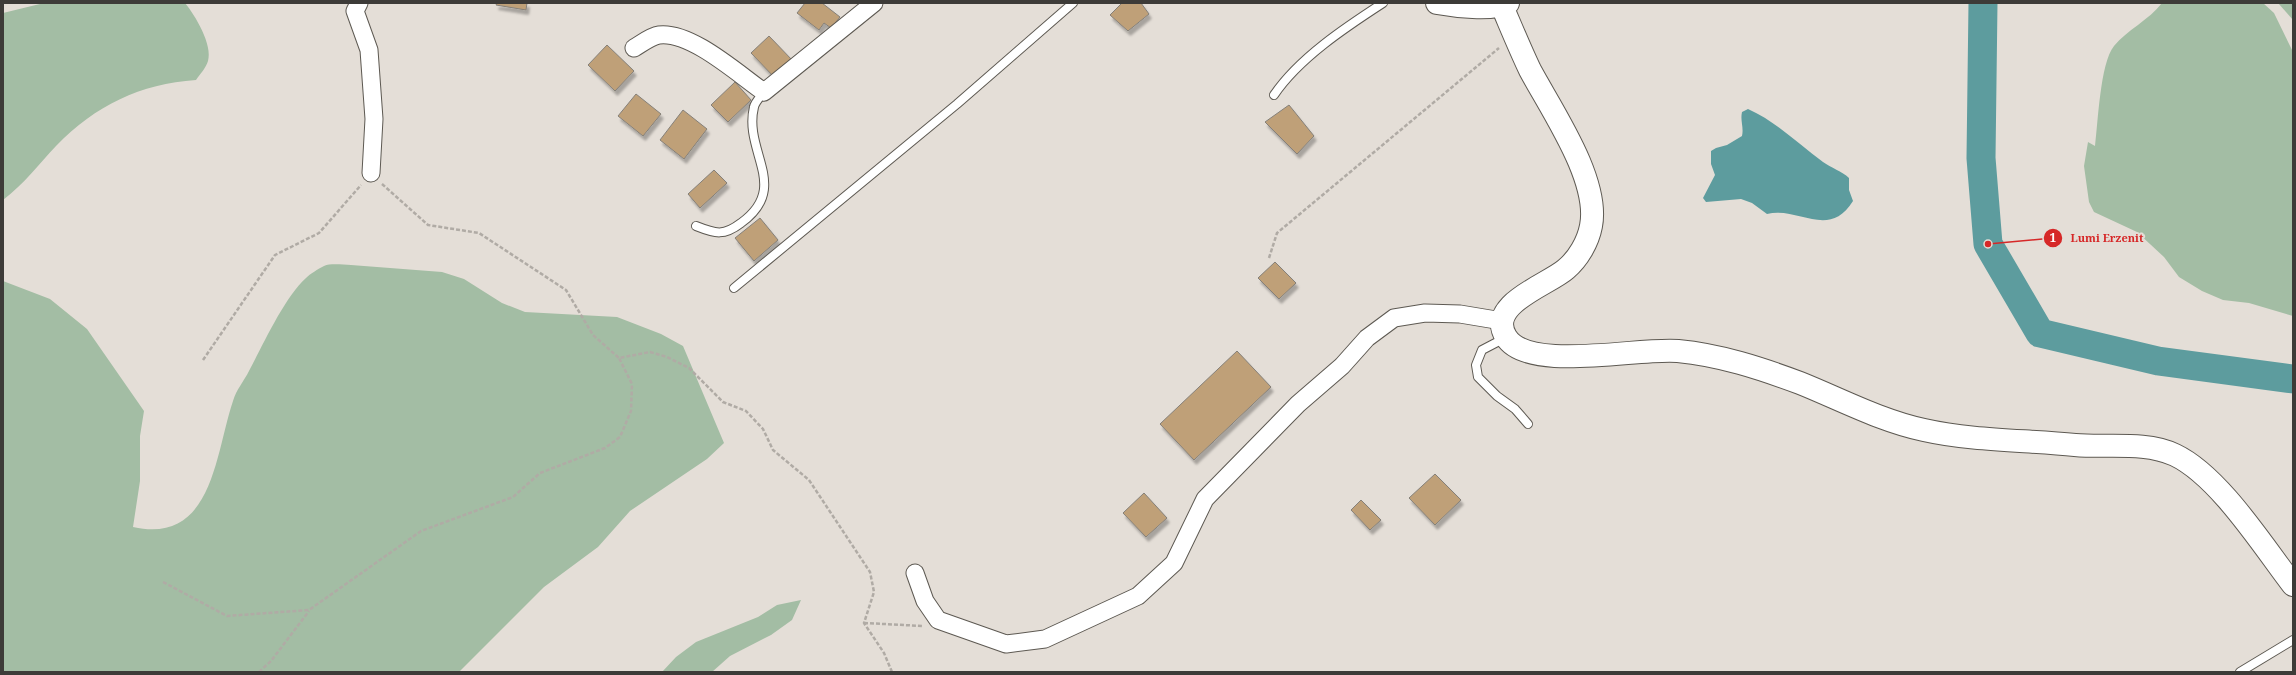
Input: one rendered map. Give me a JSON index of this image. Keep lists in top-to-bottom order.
{
  "places": ["Lumi Erzenit"]
}
